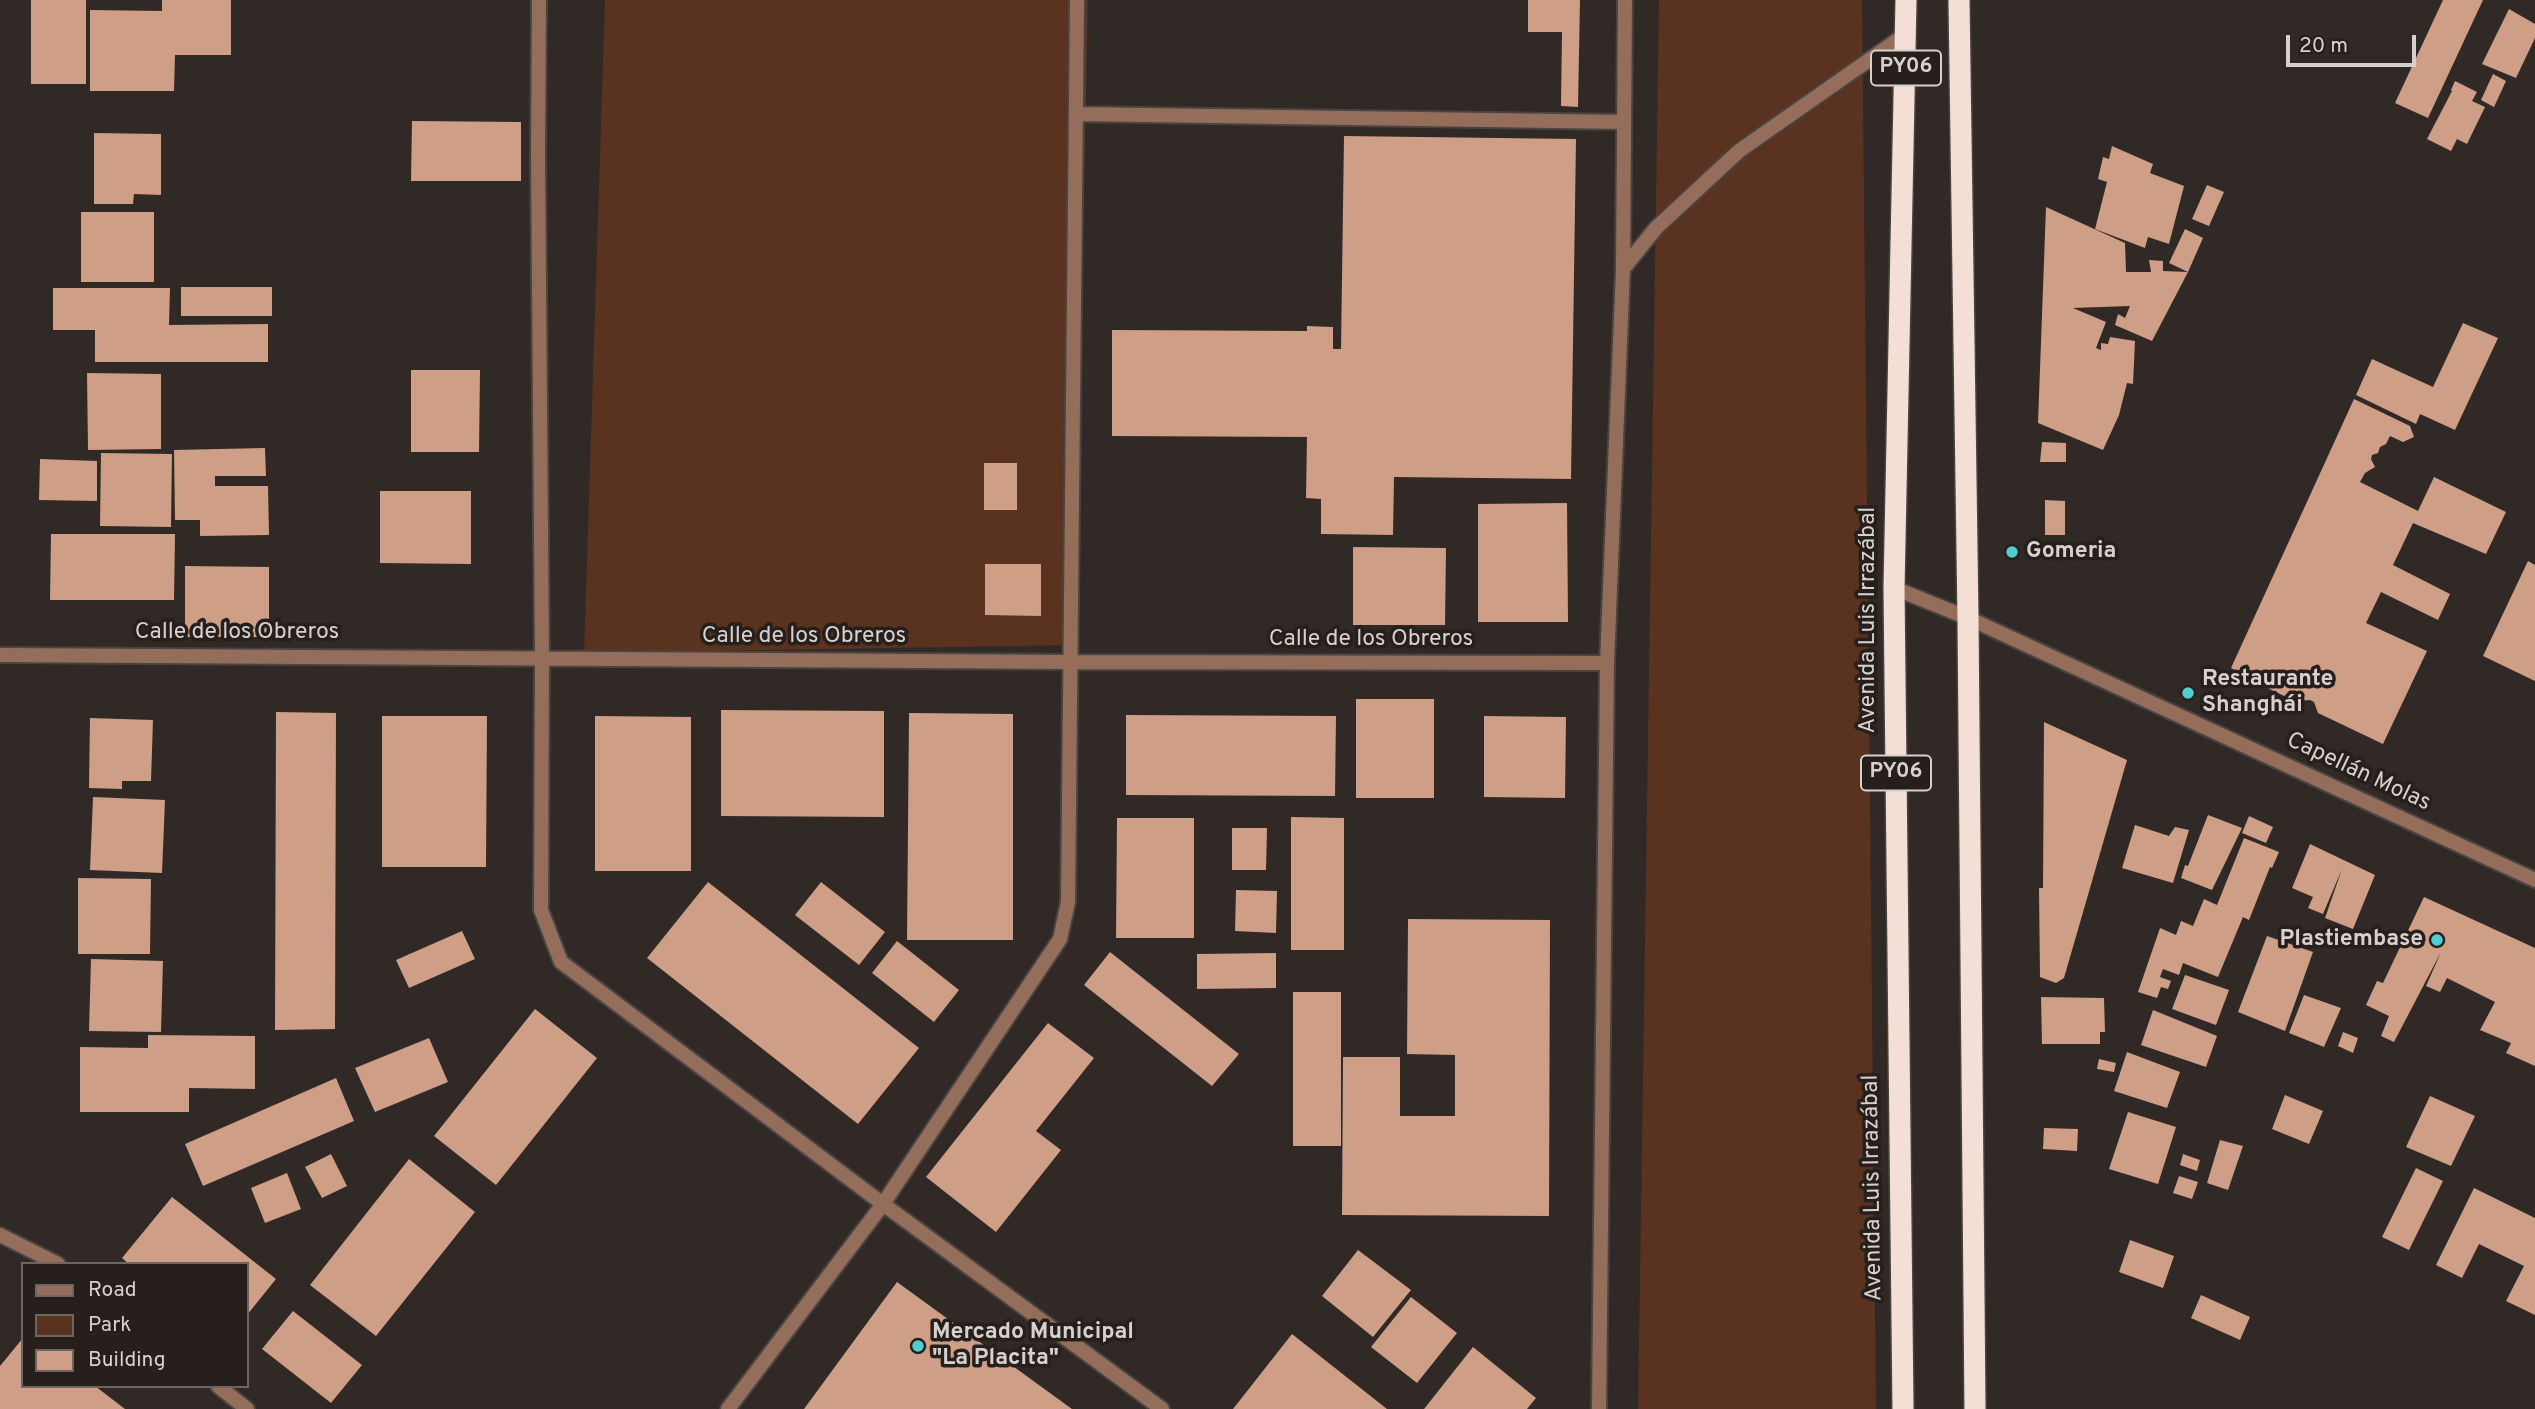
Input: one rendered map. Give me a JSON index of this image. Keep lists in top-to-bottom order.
{
  "streets": {
    "highway": ["PY06", "Avenida Luis Irrazábal"],
    "street": ["Calle de los Obreros", "Capellán Molas"]
  },
  "crossings": [
    ["PY06", "Capellán Molas"],
    ["Avenida Luis Irrazábal", "Capellán Molas"]
  ],
  "places": [
    "Gomeria",
    "Restaurante Shanghái",
    "Plastiembase",
    "Mercado Municipal \"La Placita\""
  ],
  "legend": ["Road", "Park", "Building"],
  "scale_bar": "20 m"
}
